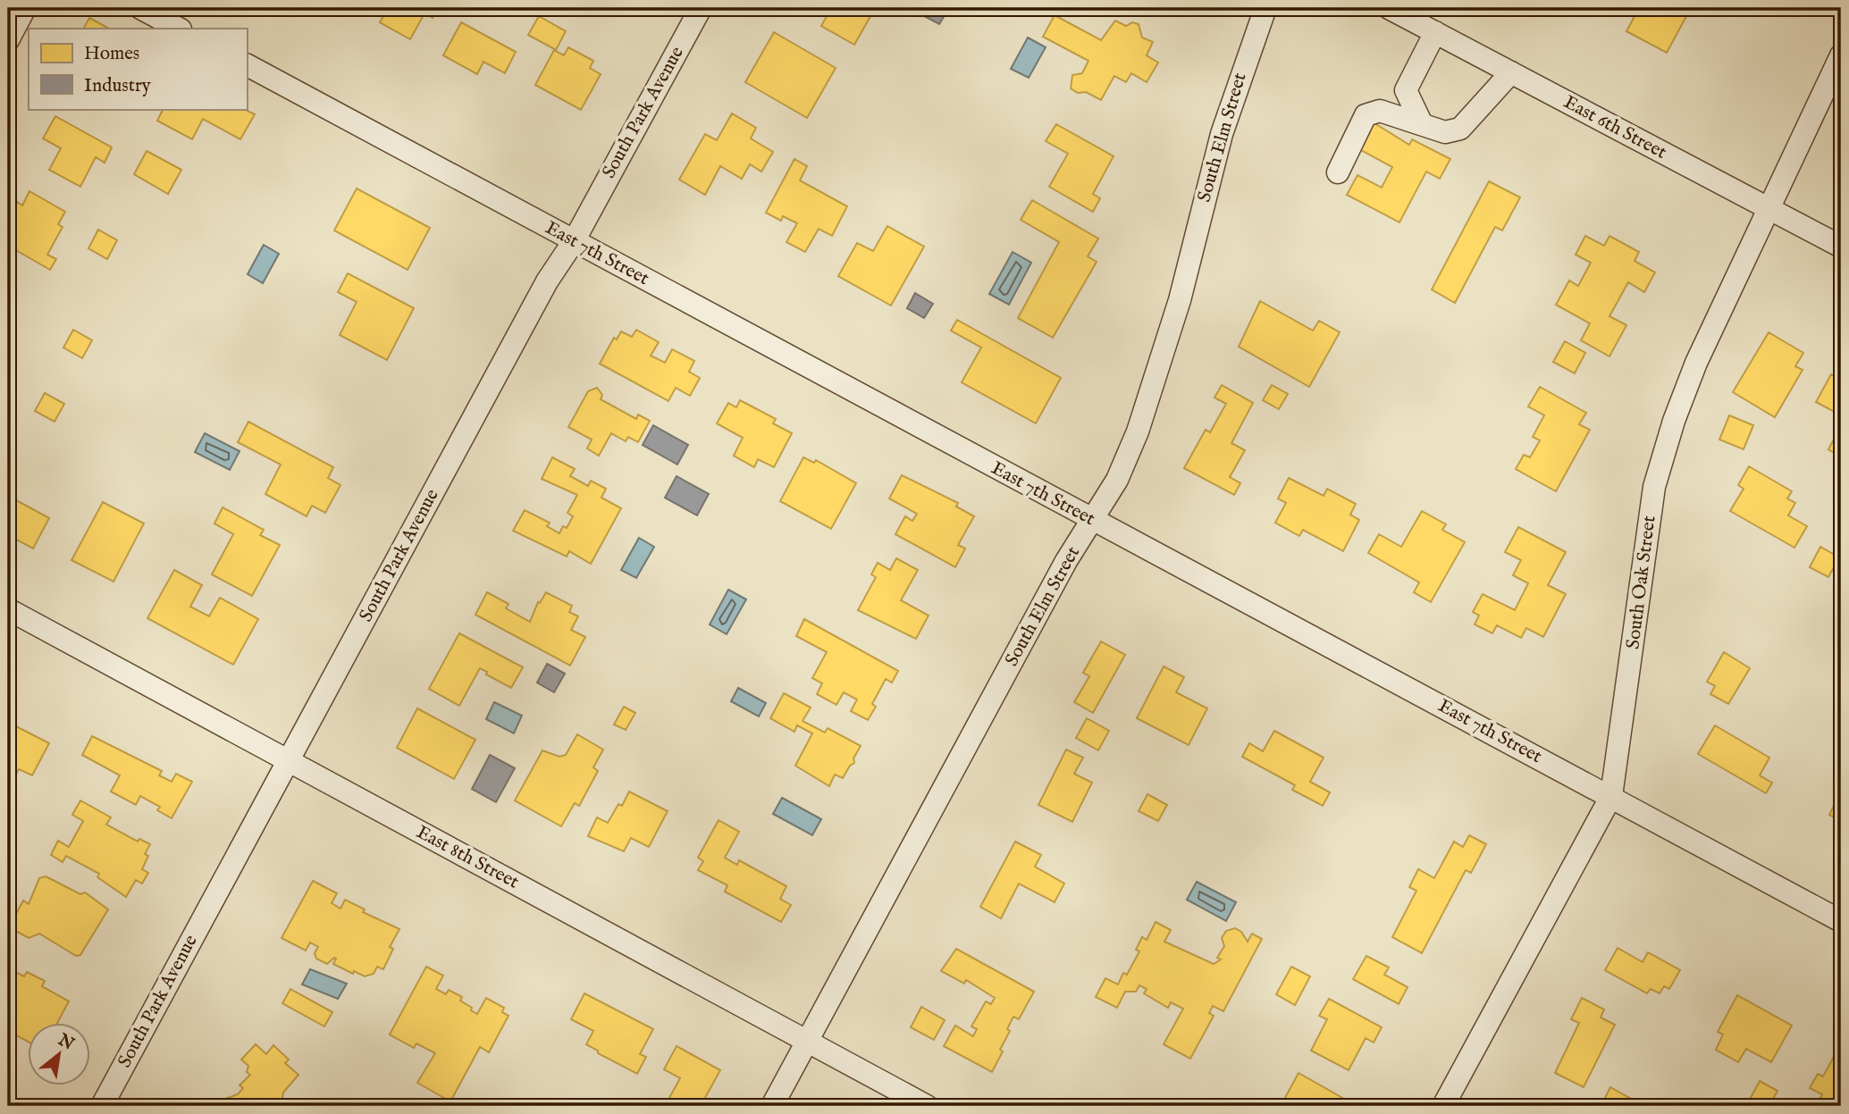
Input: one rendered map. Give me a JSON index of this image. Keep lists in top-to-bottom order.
{
  "streets": {
    "street": [
      "South Park Avenue",
      "East 6th Street",
      "South Elm Street",
      "East 7th Street",
      "South Oak Street",
      "East 8th Street"
    ]
  },
  "crossings": [
    ["South Park Avenue", "East 7th Street"],
    ["South Park Avenue", "East 8th Street"],
    ["East 6th Street", "South Oak Street"],
    ["South Elm Street", "East 7th Street"],
    ["South Elm Street", "East 8th Street"],
    ["East 7th Street", "South Oak Street"]
  ],
  "legend": ["Homes", "Industry"],
  "north": "top right"
}
